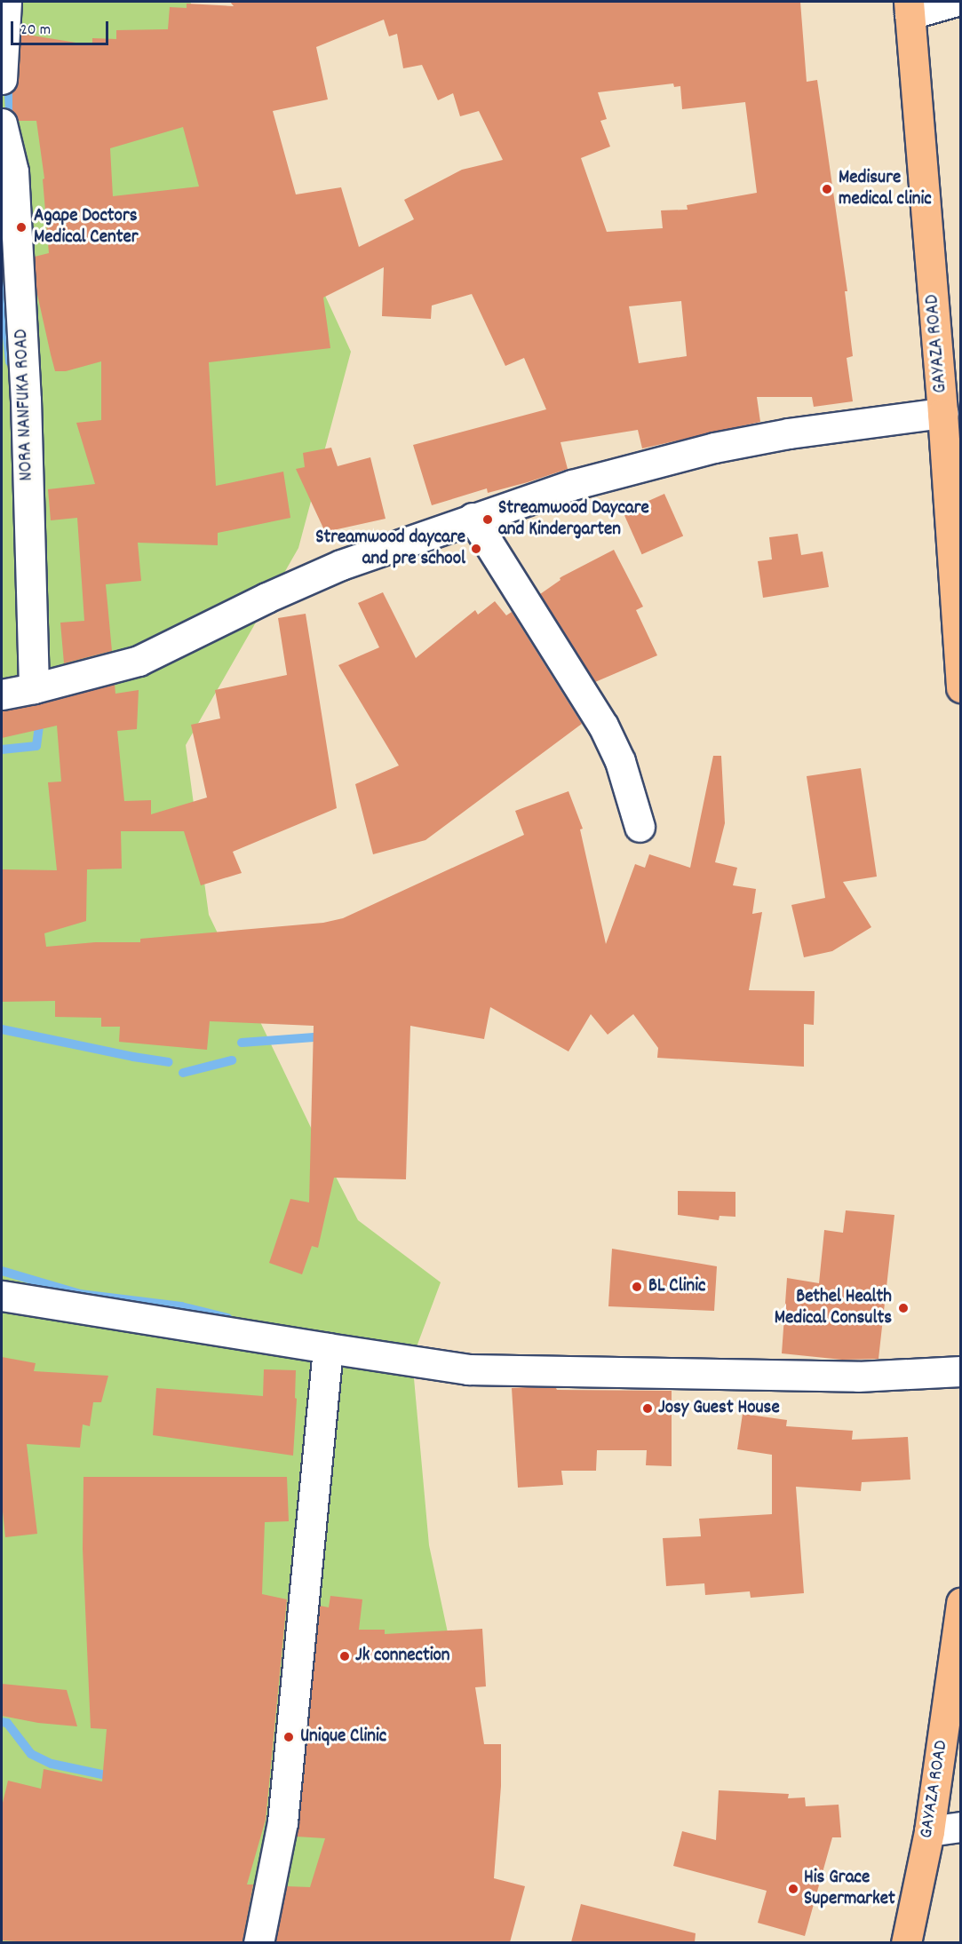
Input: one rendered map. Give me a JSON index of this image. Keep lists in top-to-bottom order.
{
  "streets": {
    "main road": ["GAYAZA ROAD"],
    "street": ["NORA NANFUKA ROAD"]
  },
  "places": [
    "Medisure medical clinic",
    "Agape Doctors Medical Center",
    "Streamwood Daycare and Kindergarten",
    "Streamwood daycare and pre school",
    "BL Clinic",
    "Bethel Health Medical Consults",
    "Josy Guest House",
    "Jk connection",
    "Unique Clinic",
    "His Grace Supermarket"
  ],
  "scale_bar": "20 m"
}
